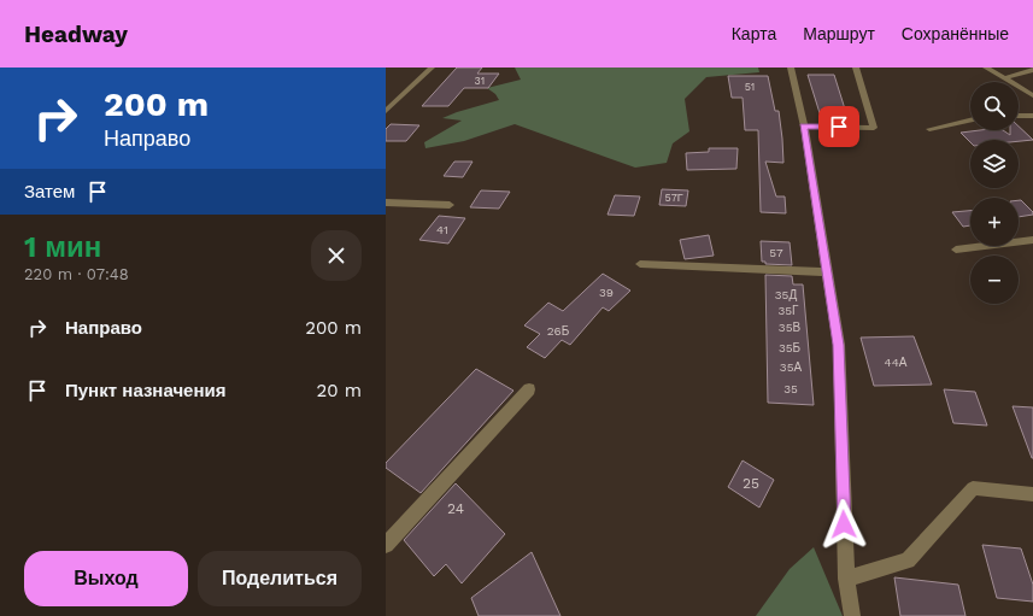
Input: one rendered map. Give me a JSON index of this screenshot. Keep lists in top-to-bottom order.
{
  "house_numbers": [
    "31",
    "51",
    "57Г",
    "41",
    "57",
    "39",
    "35Д",
    "35Г",
    "35В",
    "26Б",
    "35Б",
    "44А",
    "35А",
    "35",
    "25",
    "24"
  ],
  "page": {
    "header": "Headway",
    "nav": ["Карта", "Маршрут", "Сохранённые"],
    "turn": ["200 m", "Направо"],
    "map_buttons": ["+", "−"],
    "then": "Затем",
    "heading": ["1 мин", "220 m · 07:48"],
    "list": [
      {
        "name": "Направо",
        "value": "200 m"
      },
      {
        "name": "Пункт назначения",
        "value": "20 m"
      }
    ],
    "buttons": ["Выход", "Поделиться"]
  }
}
